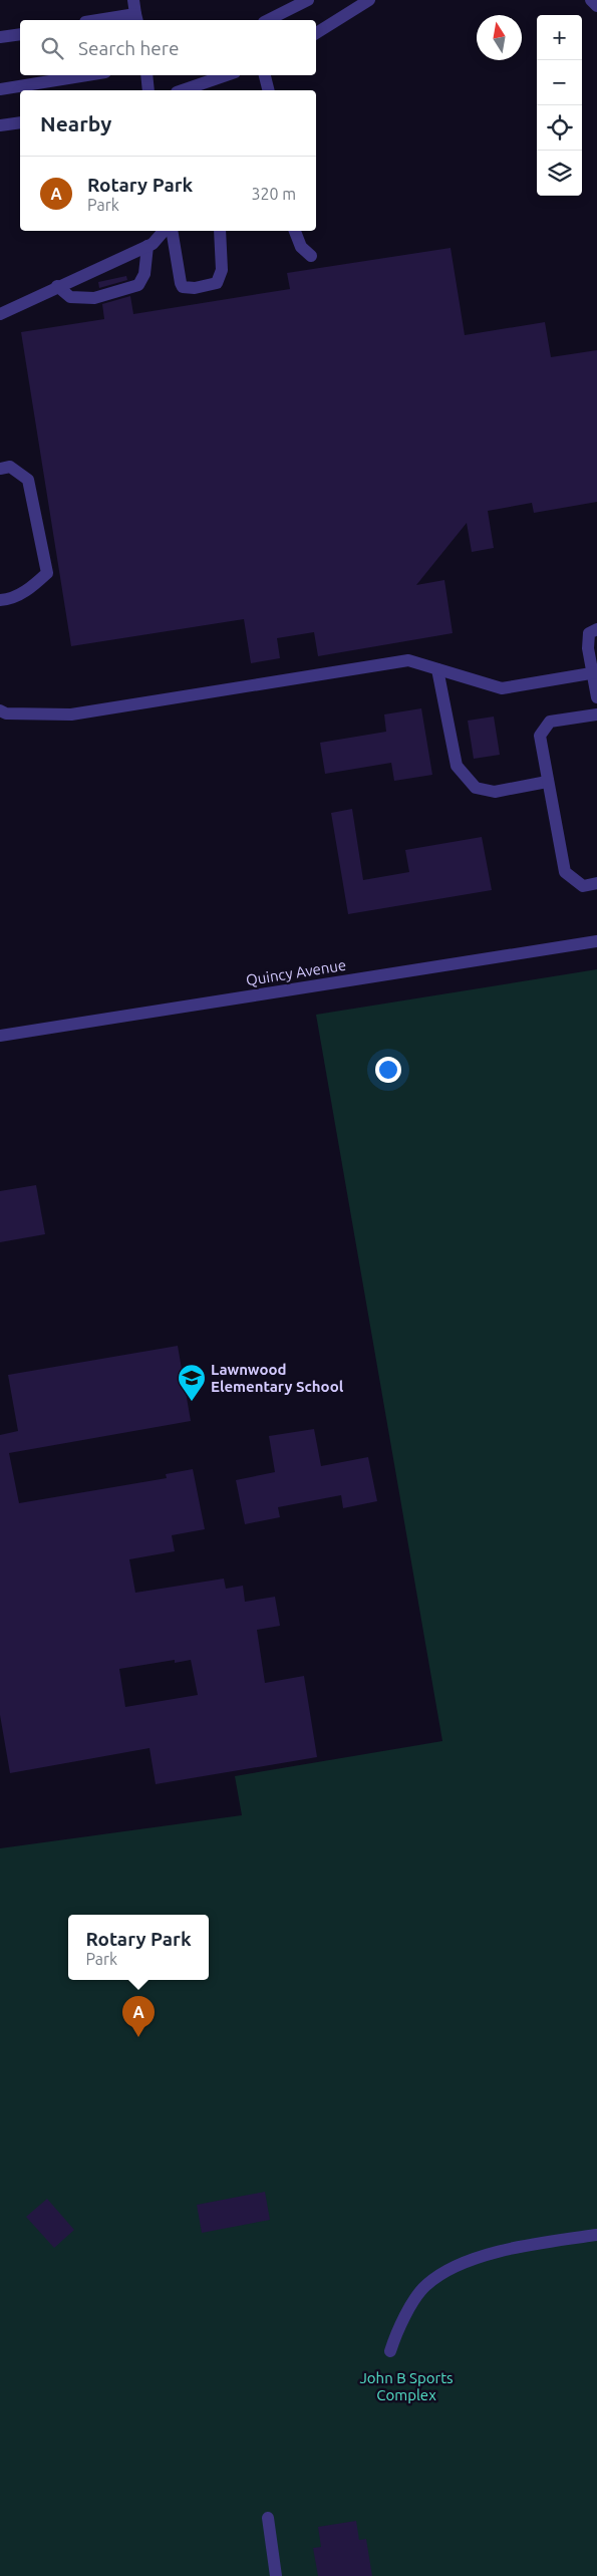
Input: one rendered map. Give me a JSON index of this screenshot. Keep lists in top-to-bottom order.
{
  "streets": {
    "street": ["Quincy Avenue"]
  },
  "parks": ["John B Sports Complex"],
  "places": {
    "school or university": ["Lawnwood Elementary School"]
  },
  "north": "top",
  "page": {
    "map_buttons": ["+", "−"],
    "search": "Search here",
    "heading": "Nearby",
    "list": [
      {
        "mark": "A",
        "name": "Rotary Park",
        "note": "Park",
        "value": "320 m"
      }
    ],
    "popup": ["Rotary Park", "Park"],
    "pins": "A"
  }
}
